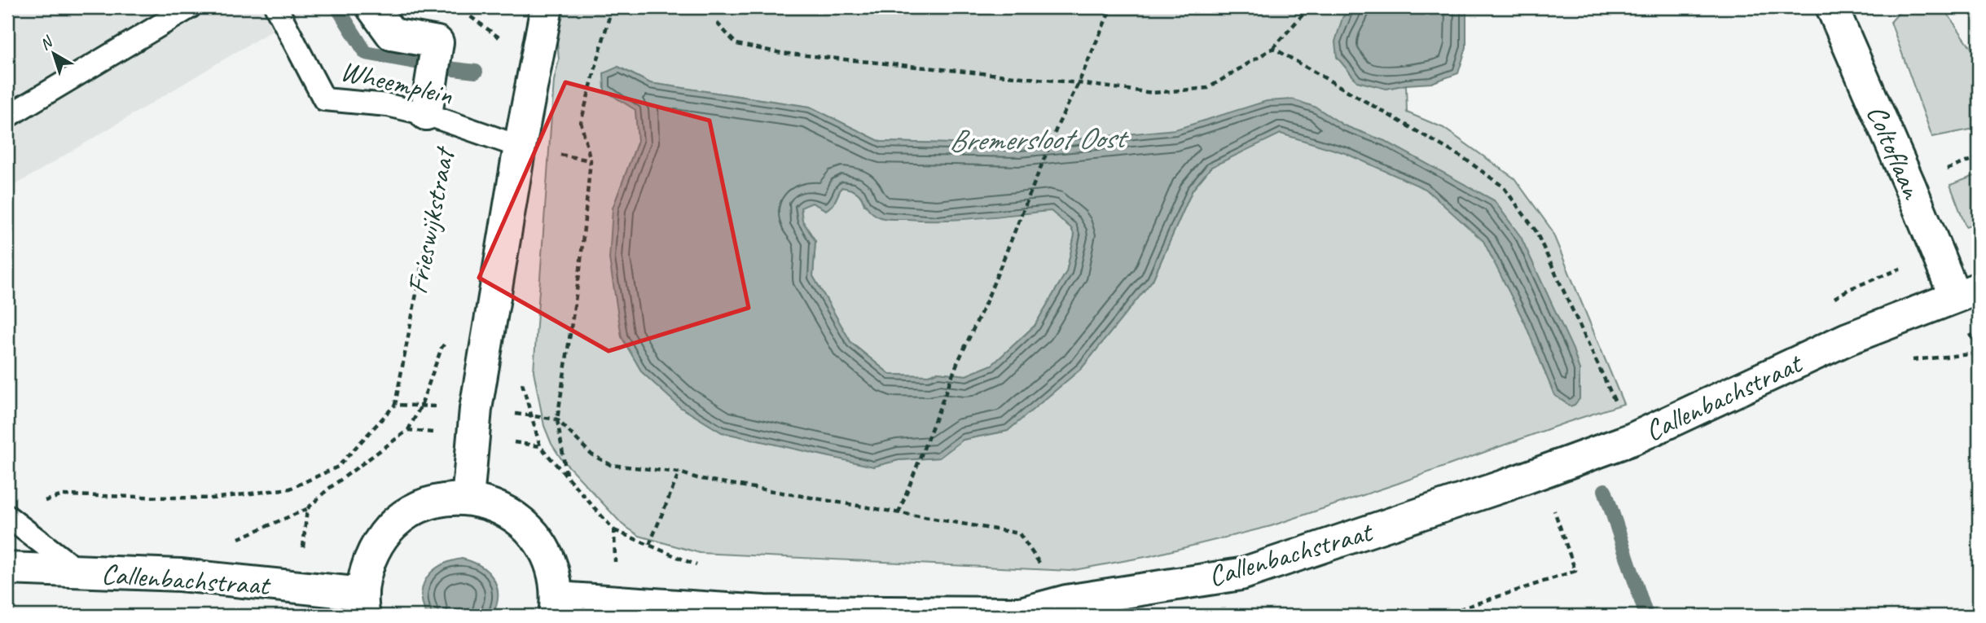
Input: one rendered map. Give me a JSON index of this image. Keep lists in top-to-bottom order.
{
  "streets": {
    "street": ["Coltoflaan", "Callenbachstraat"],
    "lane": ["Wheemplein"],
    "path": ["Frieswijkstraat"]
  },
  "crossings": [
    ["Wheemplein", "Frieswijkstraat"],
    ["Coltoflaan", "Callenbachstraat"]
  ],
  "water": ["Bremersloot Oost"],
  "north": "top left"
}
